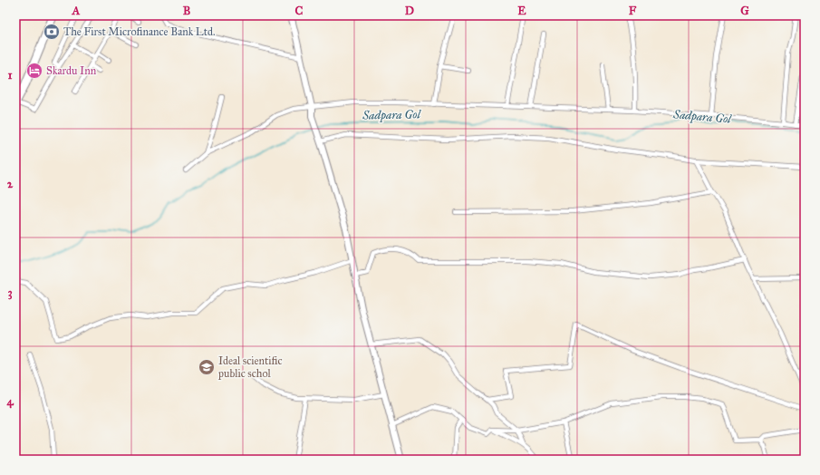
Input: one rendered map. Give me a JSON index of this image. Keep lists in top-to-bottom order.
{
  "water": ["Sadpara Gol"],
  "places": {
    "bank": ["The First Microfinance Bank Ltd."],
    "hotel": ["Skardu Inn"],
    "school or university": ["Ideal scientific public schol"]
  },
  "grid": {
    "columns": [
      "A",
      "B",
      "C",
      "D",
      "E",
      "F",
      "G"
    ],
    "rows": [
      "1",
      "2",
      "3",
      "4"
    ]
  }
}
